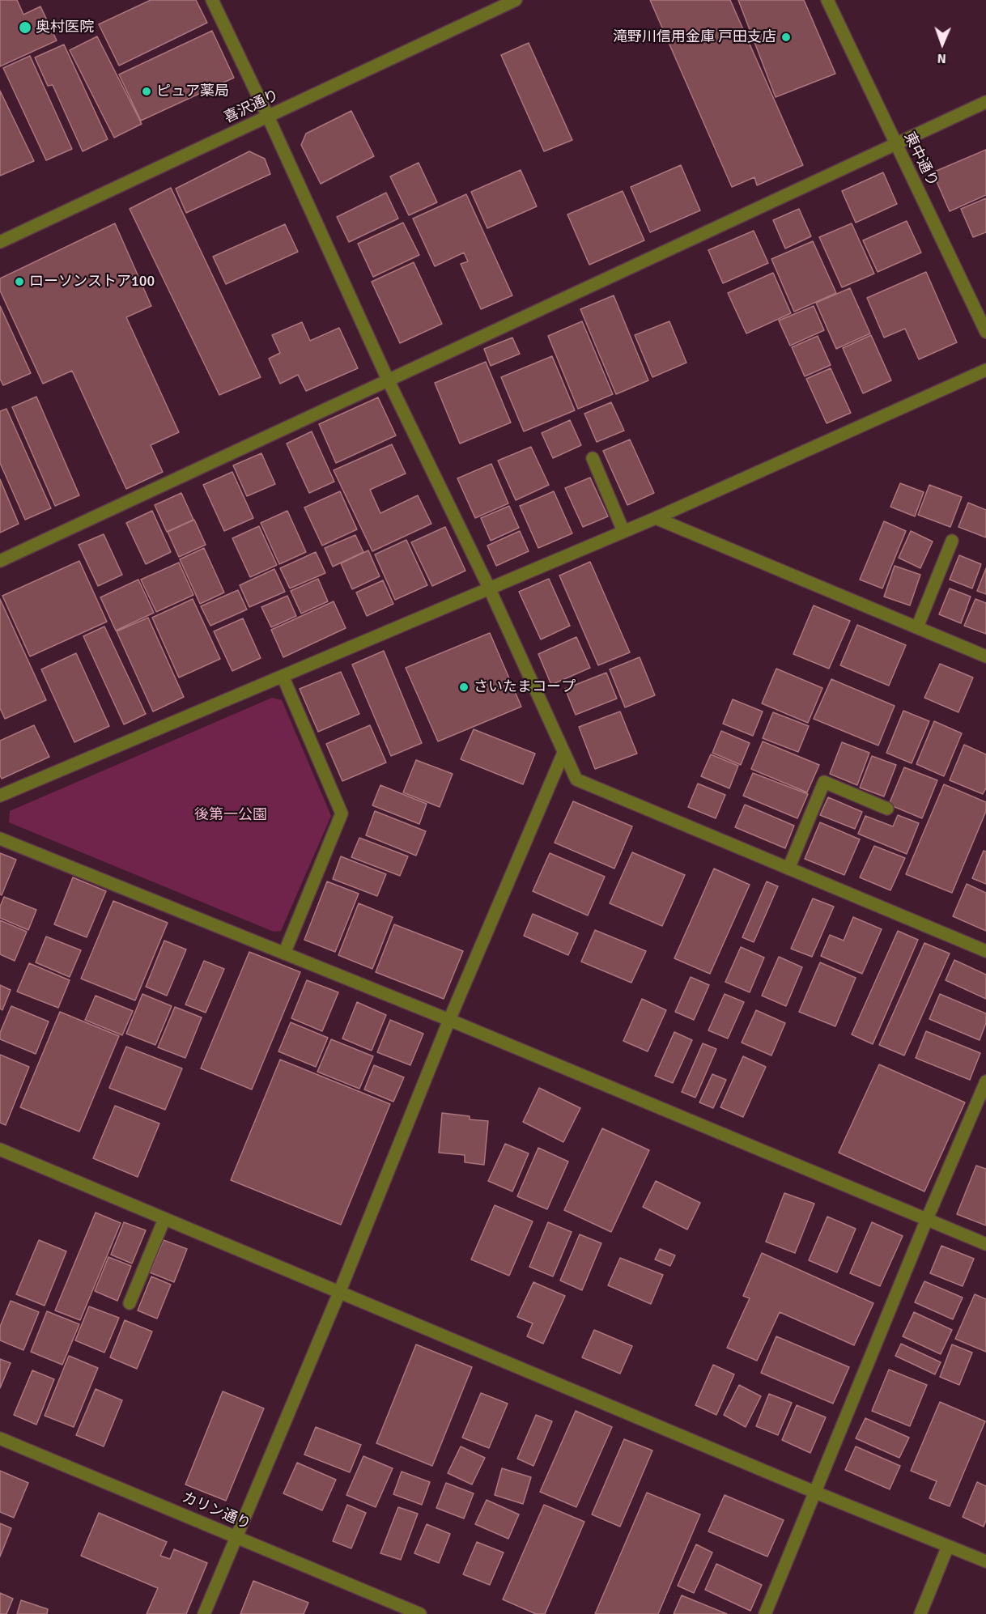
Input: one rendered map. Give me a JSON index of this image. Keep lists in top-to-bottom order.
{
  "streets": {
    "street": ["喜沢通り", "東中通り", "カリン通り"]
  },
  "parks": ["後第一公園"],
  "places": [
    "奥村医院",
    "滝野川信用金庫 戸田支店",
    "ピュア薬局",
    "ローソンストア100",
    "さいたまコープ"
  ],
  "north": "bottom"
}
